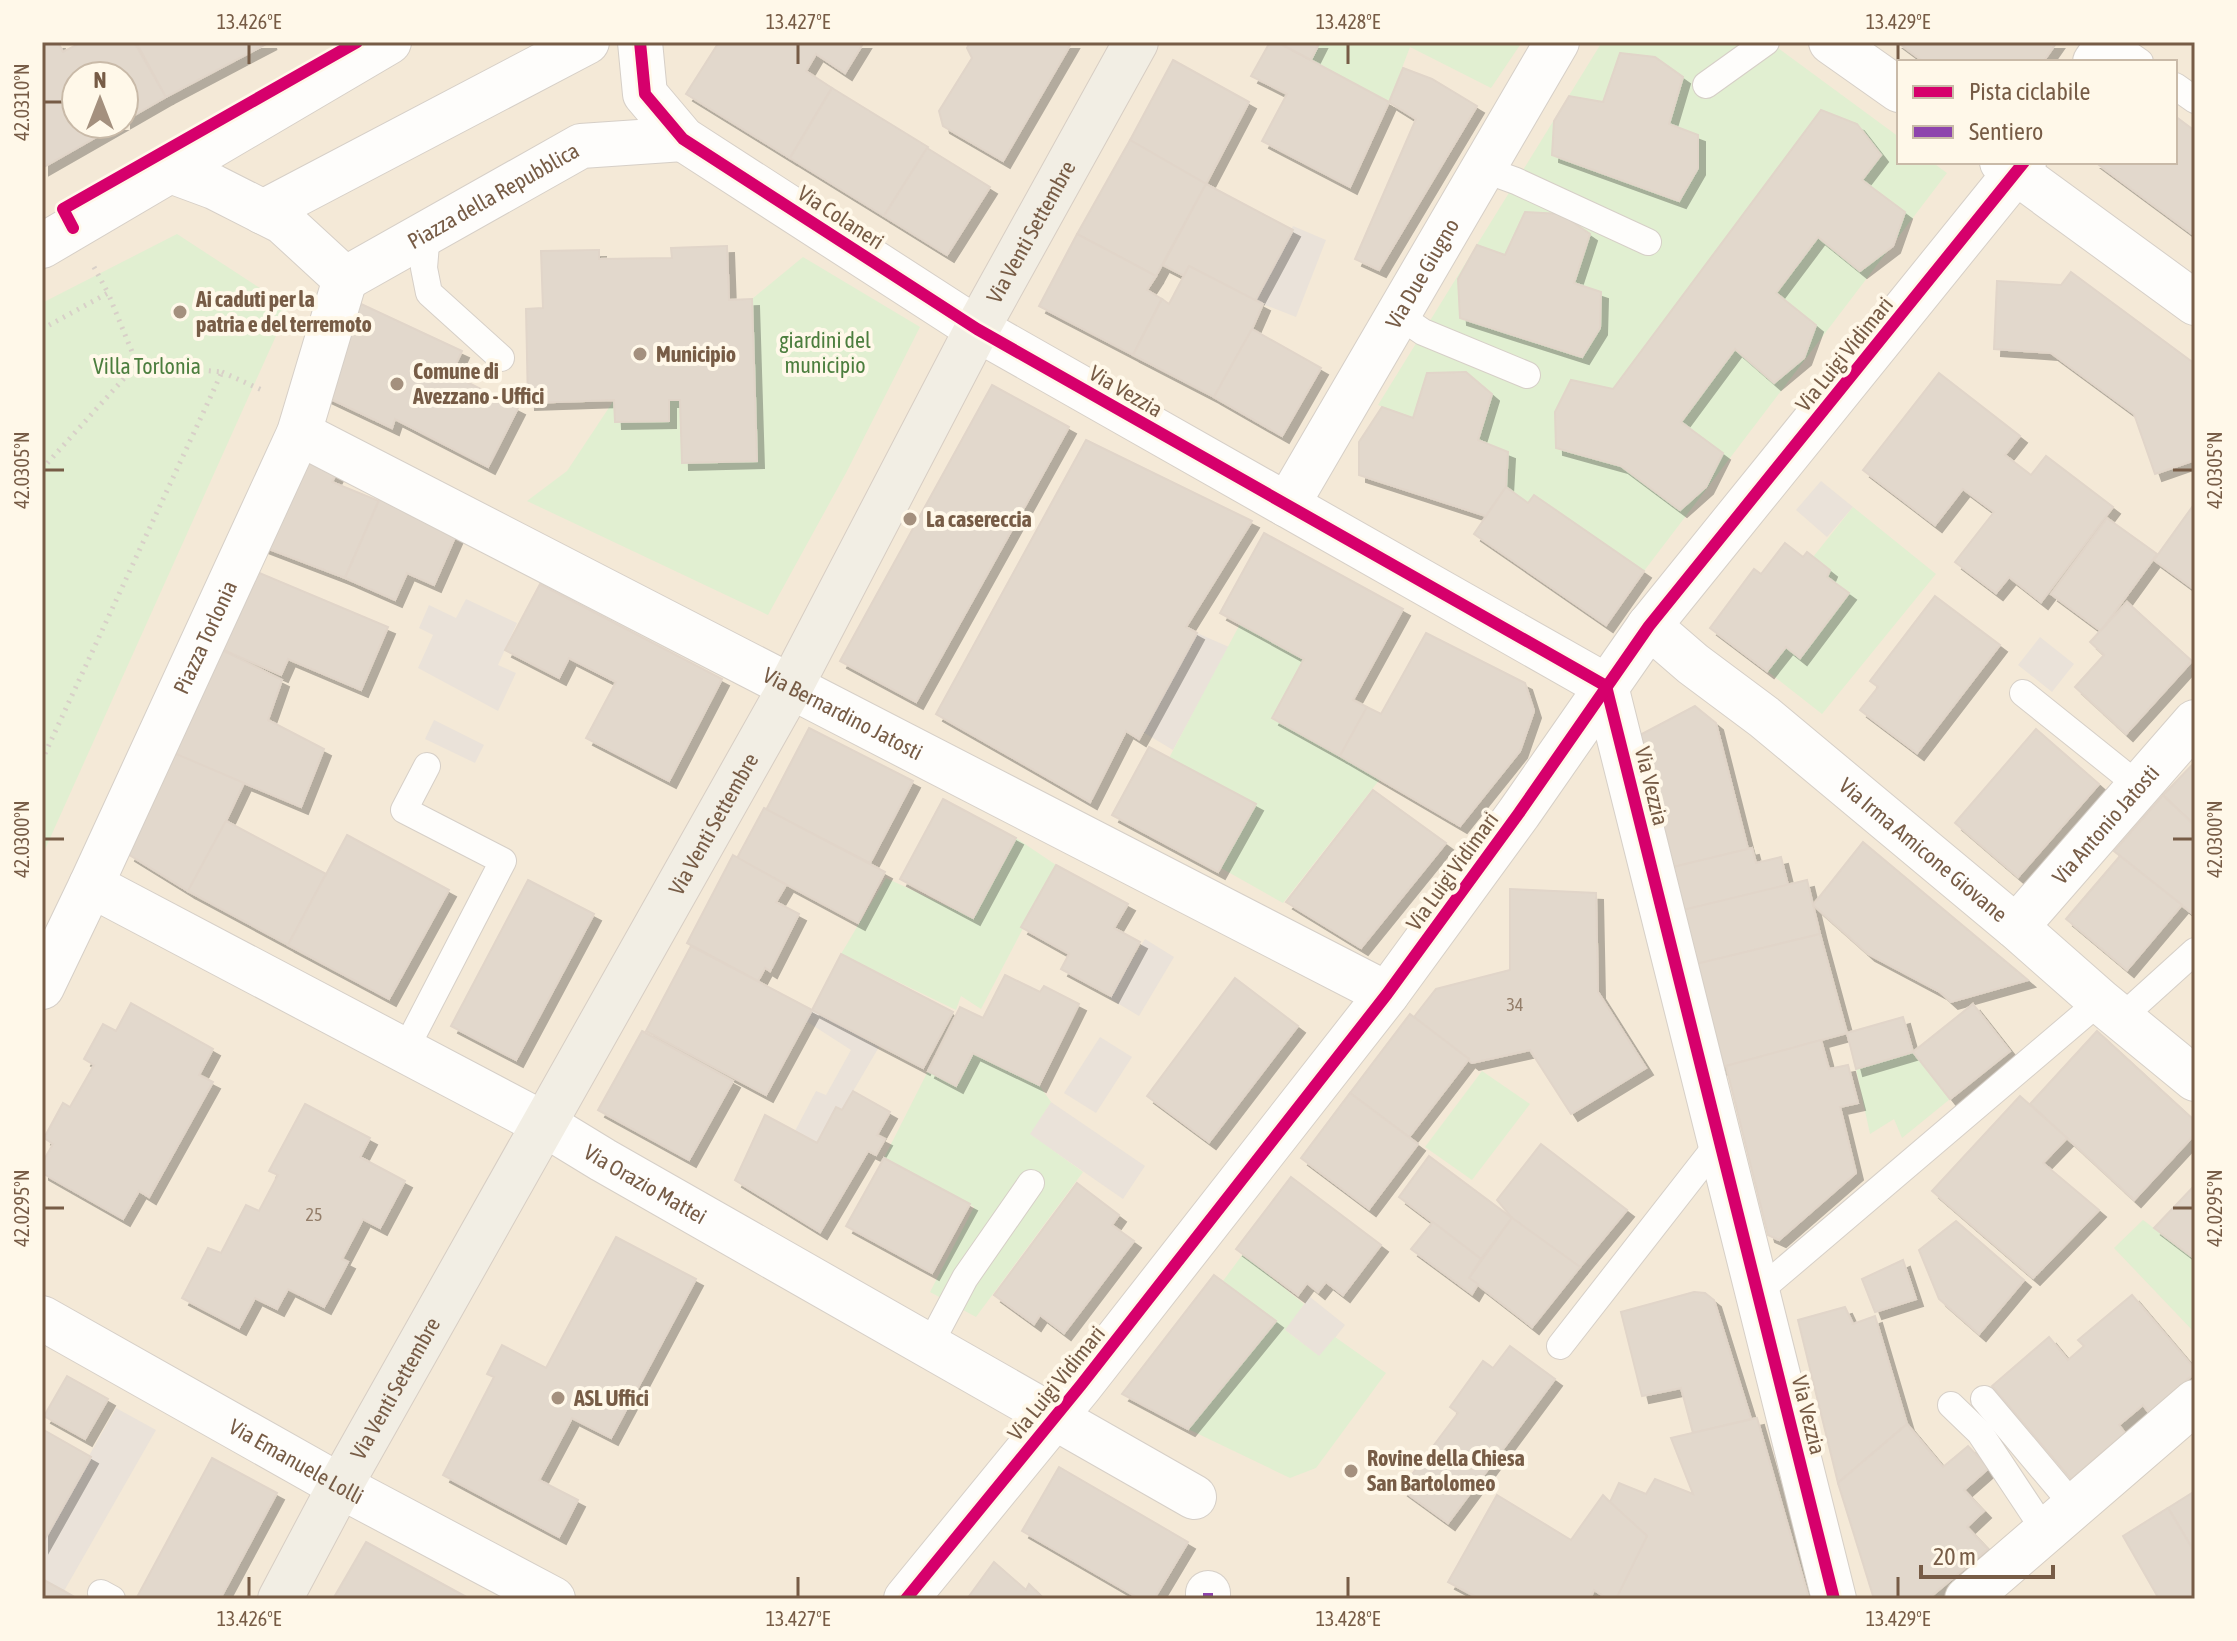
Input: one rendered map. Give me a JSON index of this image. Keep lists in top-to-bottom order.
{
  "streets": {
    "main road": ["Via Venti Settembre"],
    "street": [
      "Piazza della Repubblica",
      "Via Colaneri",
      "Via Due Giugno",
      "Via Luigi Vidimari",
      "Via Vezzia",
      "Piazza Torlonia",
      "Via Bernardino Jatosti",
      "Via Antonio Jatosti",
      "Via Irma Amicone Giovane",
      "Via Orazio Mattei",
      "Via Emanuele Lolli"
    ]
  },
  "crossings": [
    ["Piazza della Repubblica", "Via Colaneri"],
    ["Piazza della Repubblica", "Piazza Torlonia"],
    ["Via Colaneri", "Via Venti Settembre"],
    ["Via Colaneri", "Via Vezzia"],
    ["Via Venti Settembre", "Via Vezzia"],
    ["Via Venti Settembre", "Via Bernardino Jatosti"],
    ["Via Venti Settembre", "Via Orazio Mattei"],
    ["Via Venti Settembre", "Via Emanuele Lolli"],
    ["Via Due Giugno", "Via Vezzia"],
    ["Via Luigi Vidimari", "Via Vezzia"],
    ["Via Luigi Vidimari", "Via Bernardino Jatosti"],
    ["Via Luigi Vidimari", "Via Irma Amicone Giovane"],
    ["Via Luigi Vidimari", "Via Orazio Mattei"],
    ["Piazza Torlonia", "Via Bernardino Jatosti"],
    ["Piazza Torlonia", "Via Orazio Mattei"],
    ["Via Antonio Jatosti", "Via Irma Amicone Giovane"]
  ],
  "parks": ["giardini del municipio", "Villa Torlonia"],
  "places": [
    "Ai caduti per la patria e del terremoto",
    "Municipio",
    "Comune di Avezzano - Uffici",
    "La casereccia",
    "ASL Uffici",
    "Rovine della Chiesa San Bartolomeo"
  ],
  "house_numbers": ["34", "25"],
  "legend": ["Pista ciclabile", "Sentiero"],
  "scale_bar": "20 m",
  "north": "top",
  "coordinates": [
    "13.426°E",
    "13.427°E",
    "13.428°E",
    "13.429°E",
    "42.0310°N",
    "42.0305°N",
    "42.0300°N",
    "42.0295°N"
  ]
}
